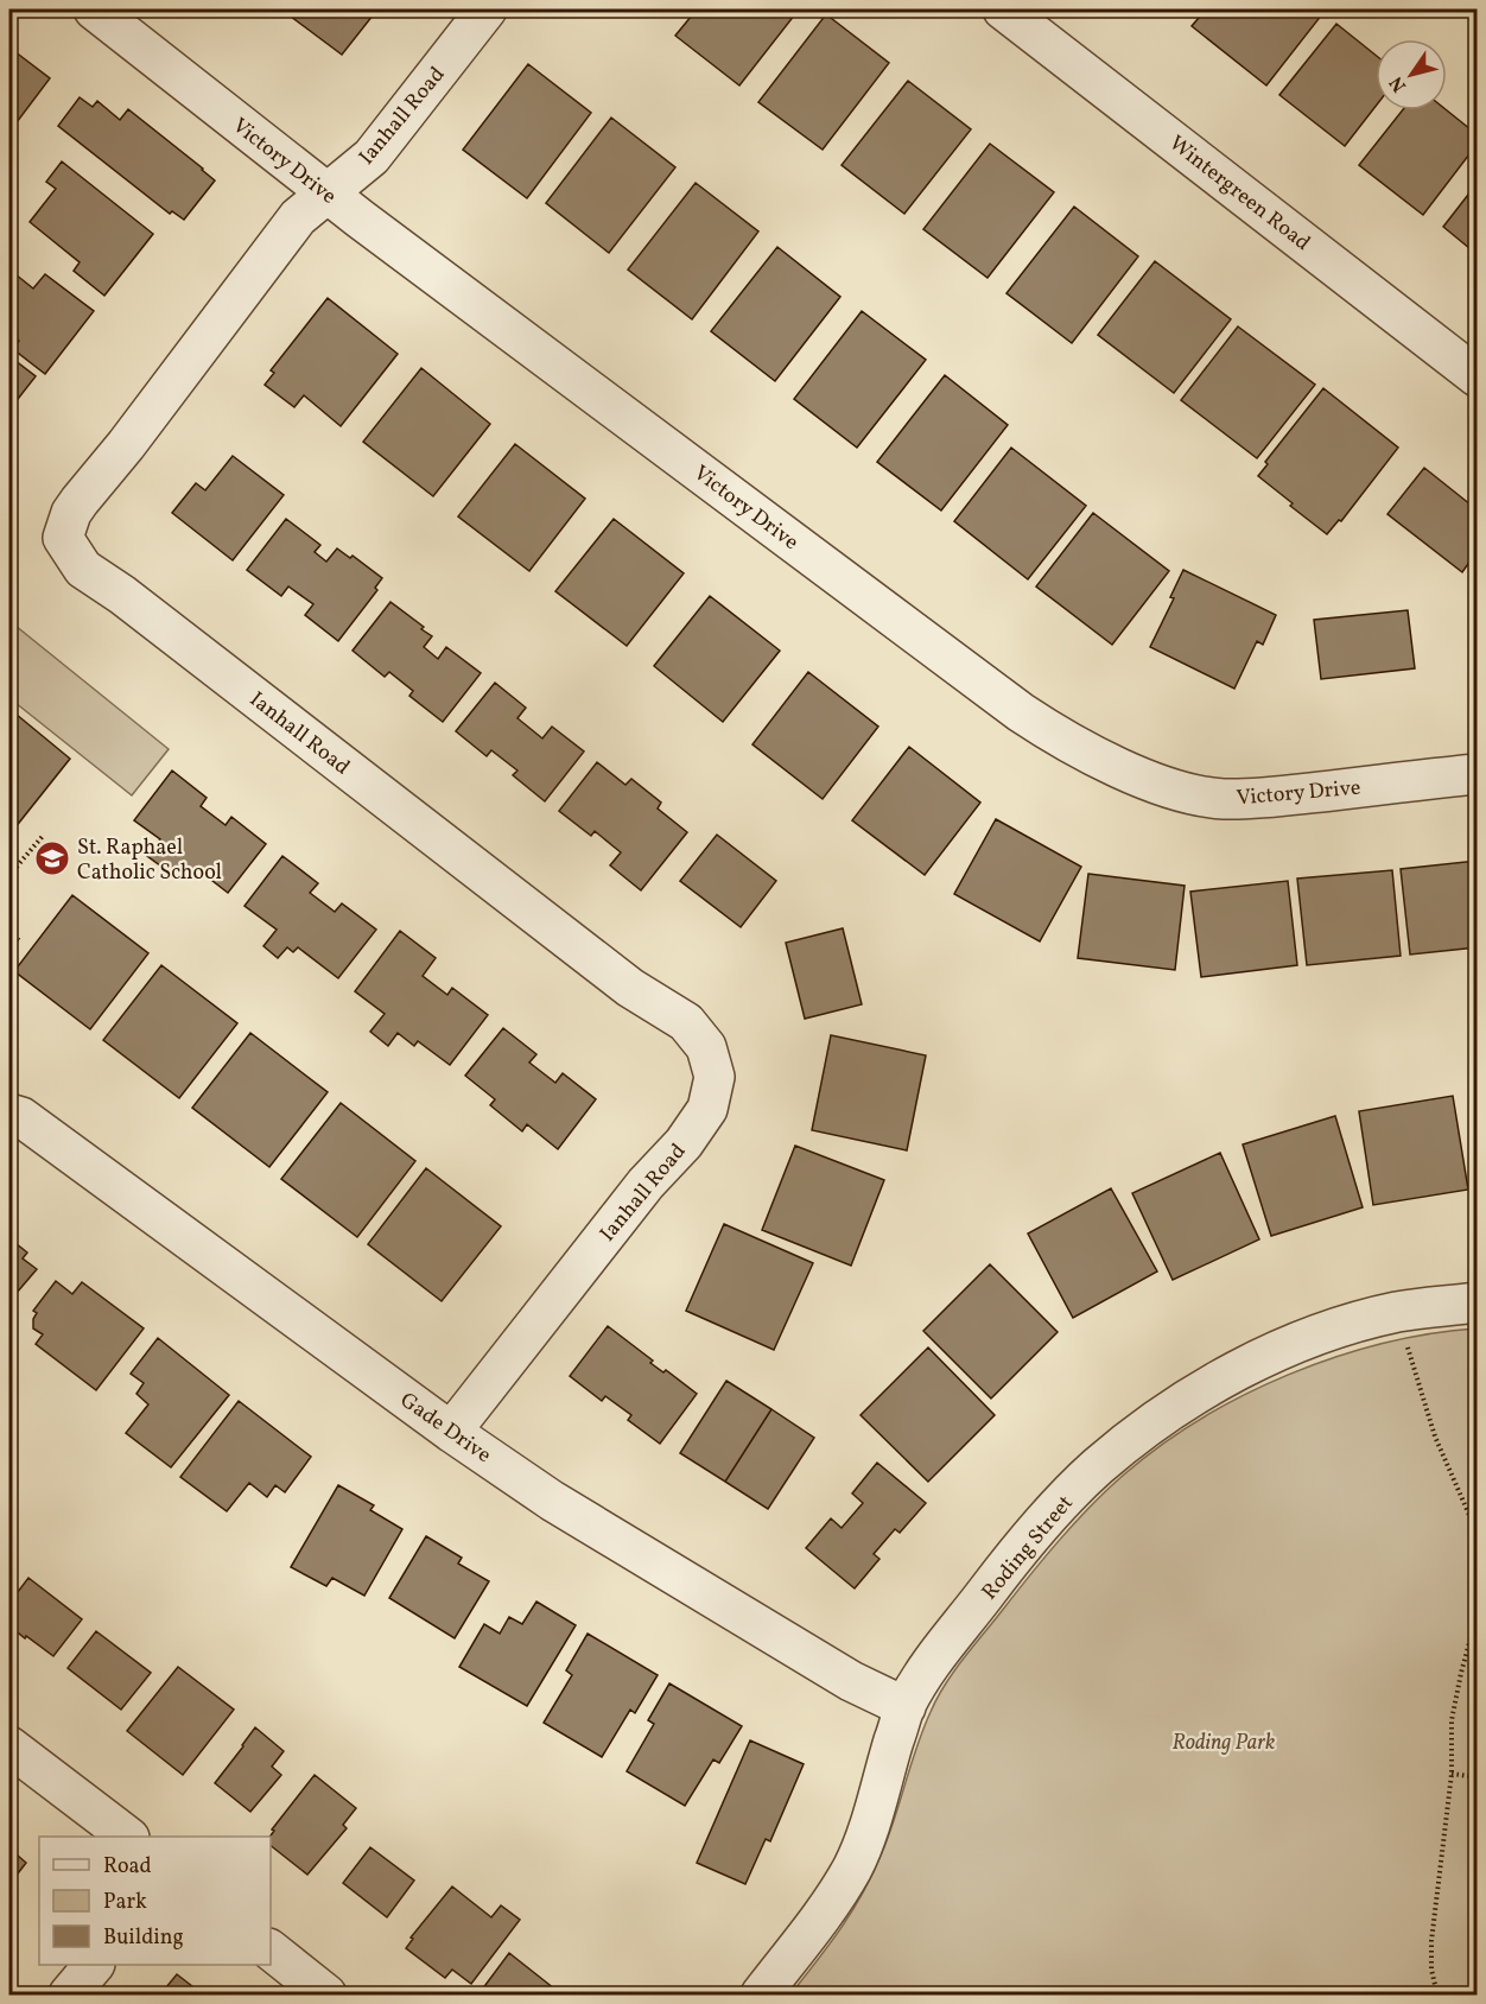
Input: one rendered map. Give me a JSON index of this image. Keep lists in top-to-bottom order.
{
  "streets": {
    "street": [
      "Ianhall Road",
      "Victory Drive",
      "Wintergreen Road",
      "Gade Drive",
      "Roding Street"
    ]
  },
  "crossings": [
    ["Ianhall Road", "Victory Drive"],
    ["Ianhall Road", "Gade Drive"],
    ["Gade Drive", "Roding Street"]
  ],
  "parks": ["Roding Park"],
  "places": {
    "school or university": ["St. Raphael Catholic School"]
  },
  "legend": ["Road", "Park", "Building"],
  "north": "bottom left"
}
